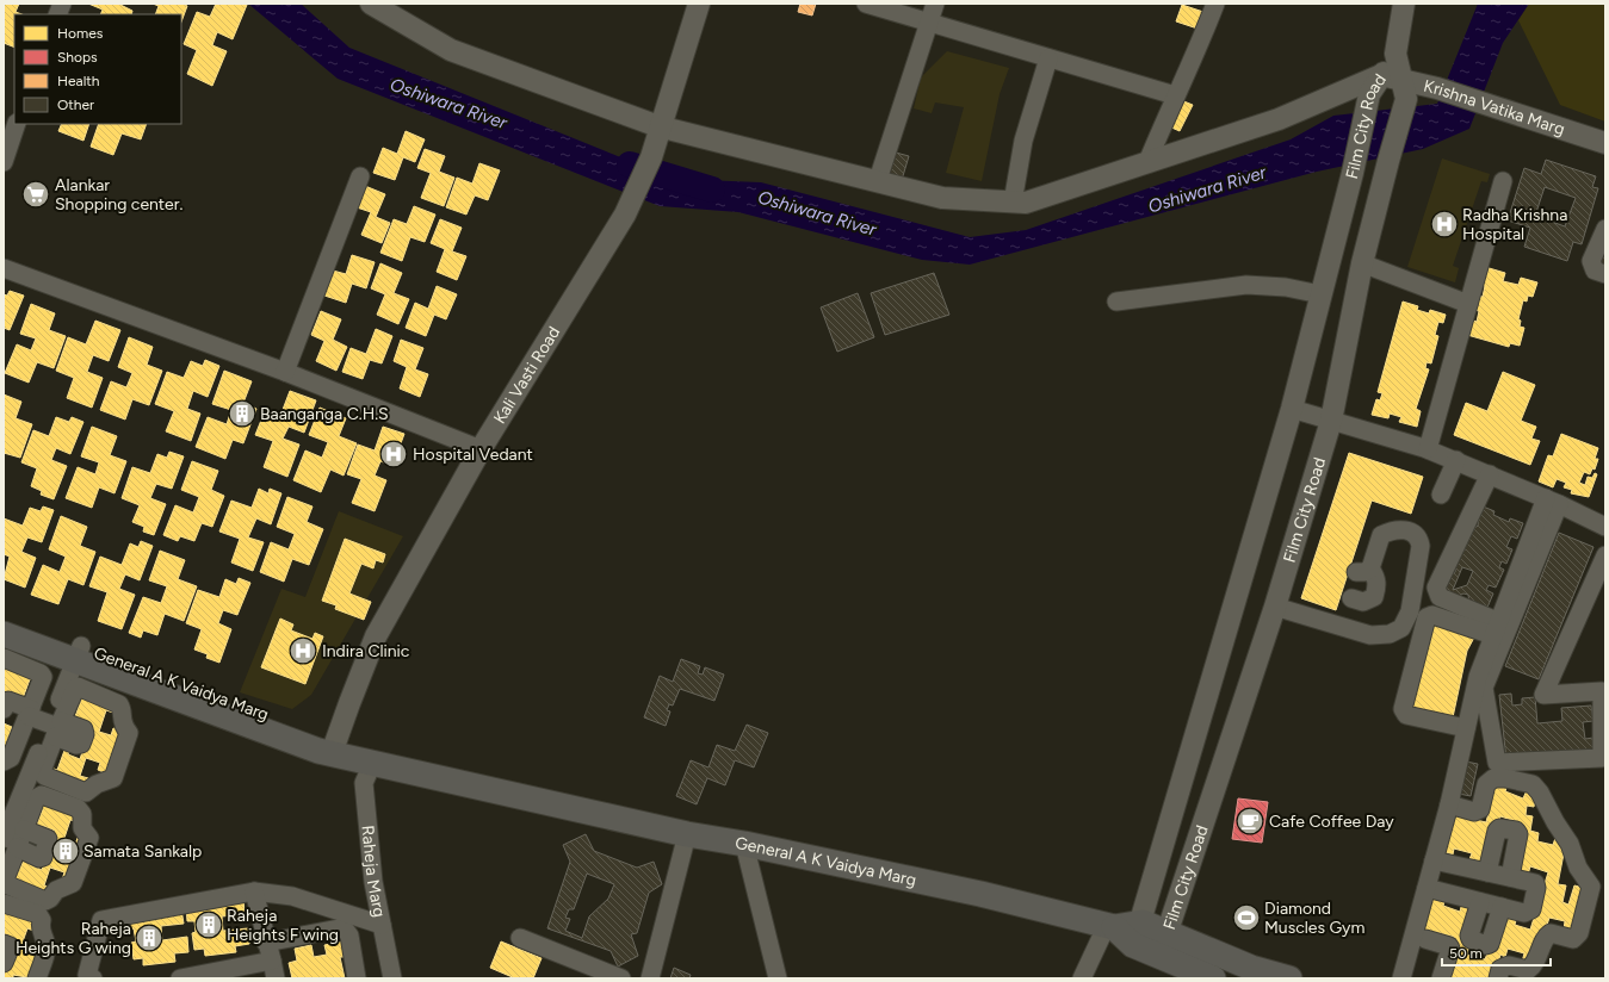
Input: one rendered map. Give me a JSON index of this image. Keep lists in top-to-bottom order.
{
  "streets": {
    "main road": ["General A K Vaidya Marg"],
    "street": [
      "Krishna Vatika Marg",
      "Film City Road",
      "Kali Vasti Road",
      "Raheja Marg"
    ]
  },
  "crossings": [
    ["Krishna Vatika Marg", "Film City Road"],
    ["Film City Road", "General A K Vaidya Marg"],
    ["Kali Vasti Road", "General A K Vaidya Marg"],
    ["Kali Vasti Road", "Raheja Marg"],
    ["General A K Vaidya Marg", "Raheja Marg"]
  ],
  "water": ["Oshiwara River"],
  "places": {
    "supermarket": ["Alankar Shopping center."],
    "hospital": ["Radha Krishna Hospital", "Hospital Vedant", "Indira Clinic"],
    "building": [
      "Baanganga C.H.S",
      "Samata Sankalp",
      "Raheja Heights F wing",
      "Raheja Heights G wing"
    ],
    "cafe": ["Cafe Coffee Day"],
    "sports": ["Diamond Muscles Gym"]
  },
  "legend": [
    "Homes",
    "Shops",
    "Health",
    "Other"
  ],
  "scale_bar": "50 m"
}
